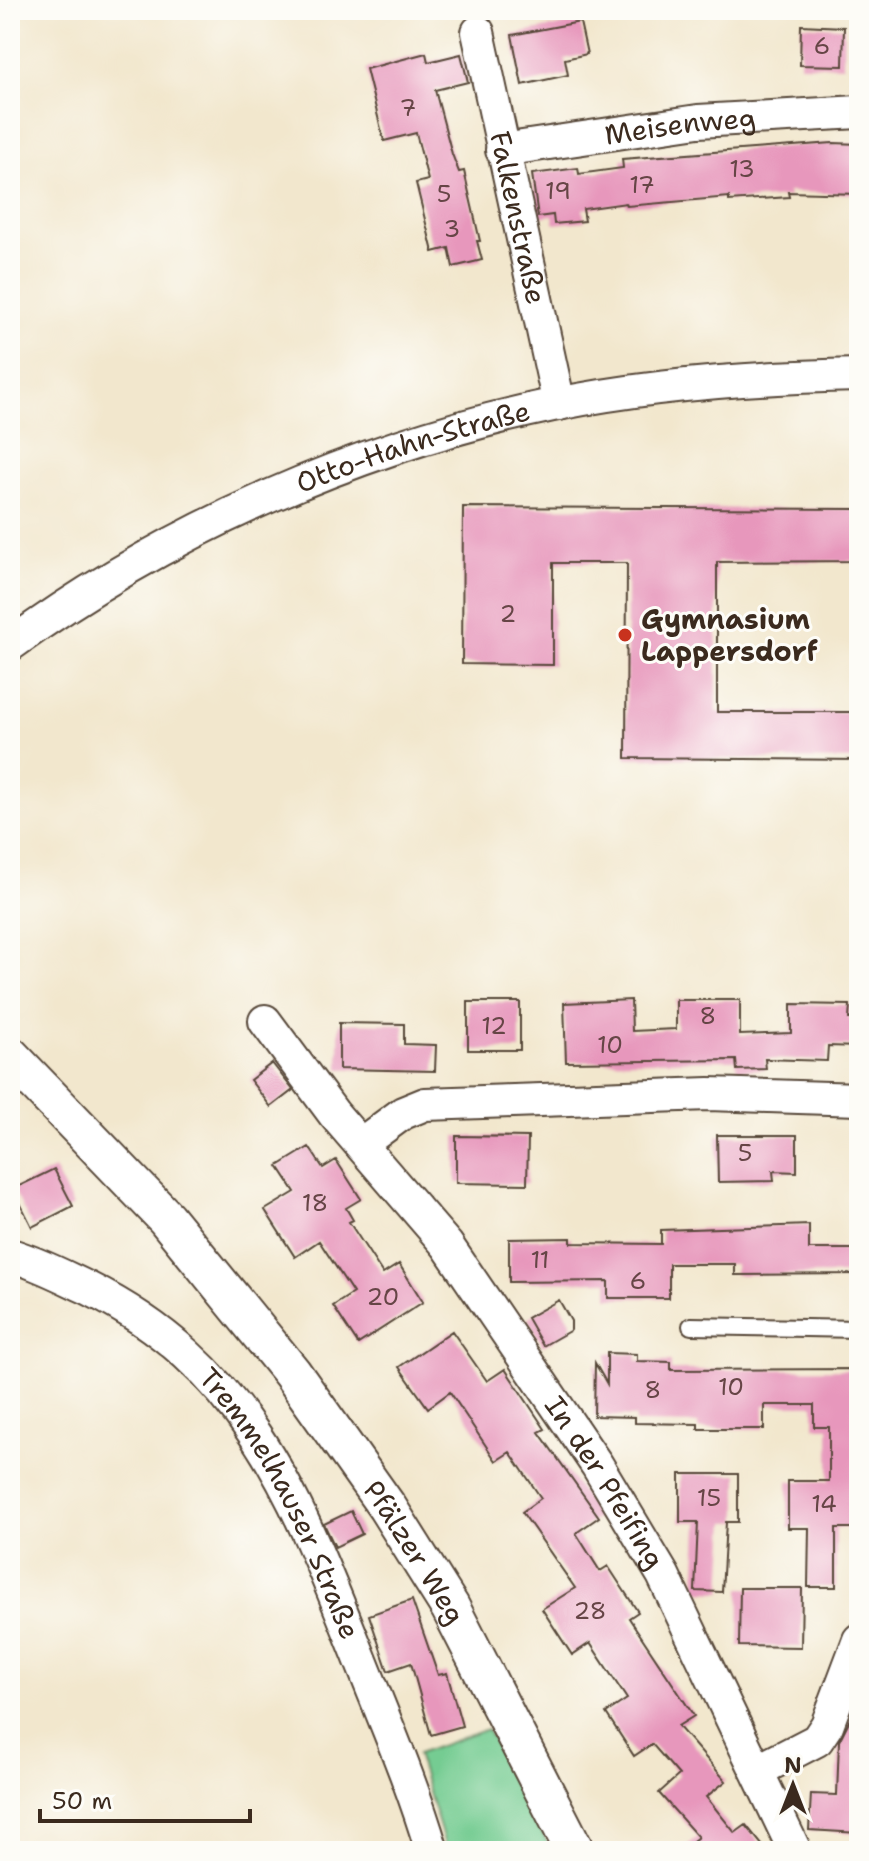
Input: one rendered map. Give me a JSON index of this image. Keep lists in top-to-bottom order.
{
  "streets": {
    "street": [
      "Meisenweg",
      "Falkenstraße",
      "Otto-Hahn-Straße",
      "In der Pfeifing",
      "Tremmelhauser Straße",
      "Pfälzer Weg"
    ]
  },
  "crossings": [
    ["Meisenweg", "Falkenstraße"],
    ["Falkenstraße", "Otto-Hahn-Straße"]
  ],
  "places": ["Gymnasium Lappersdorf"],
  "house_numbers": [
    "6",
    "7",
    "13",
    "17",
    "19",
    "5",
    "3",
    "2",
    "8",
    "12",
    "10",
    "5",
    "18",
    "11",
    "6",
    "20",
    "10",
    "8",
    "15",
    "14",
    "28"
  ],
  "scale_bar": "50 m",
  "north": "top"
}
